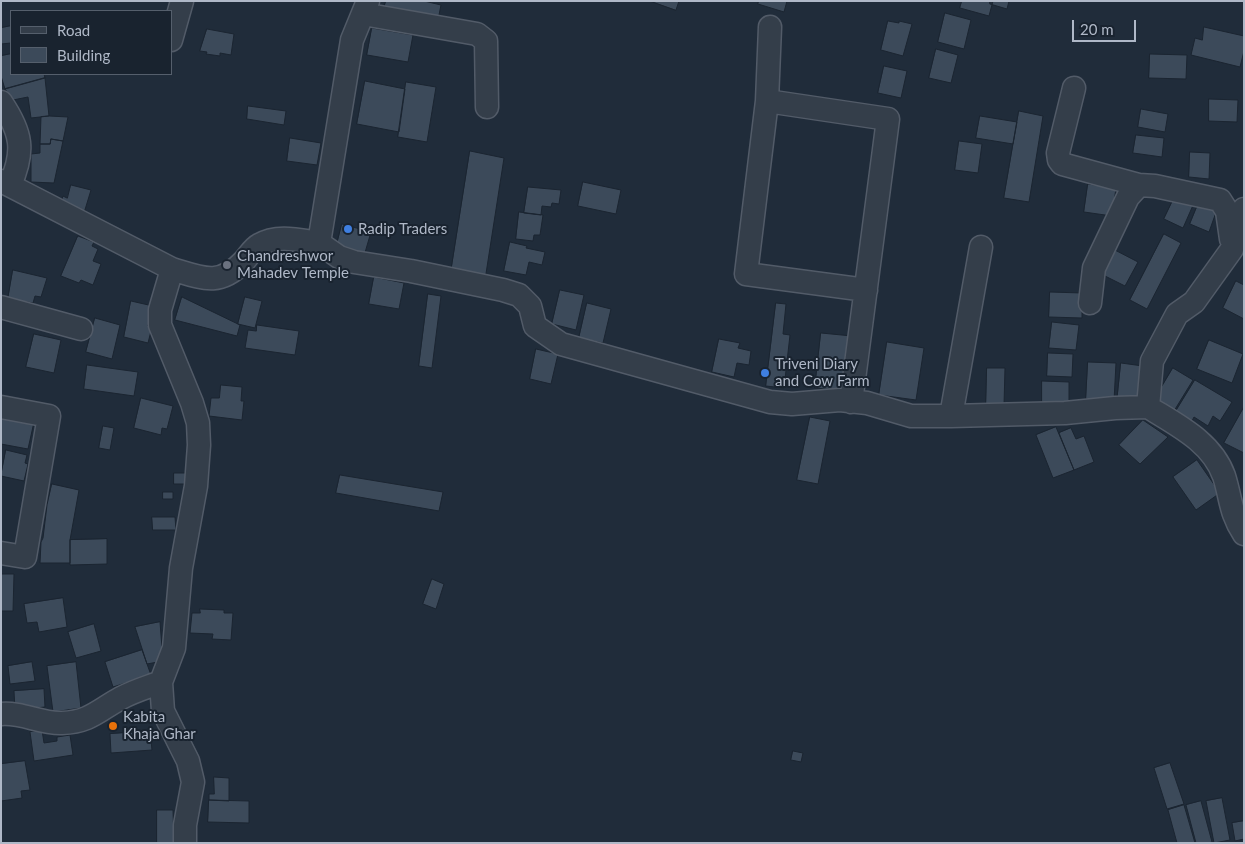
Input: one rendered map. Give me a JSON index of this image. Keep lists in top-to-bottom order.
{
  "places": [
    "Radip Traders",
    "Chandreshwor Mahadev Temple",
    "Triveni Diary and Cow Farm",
    "Kabita Khaja Ghar"
  ],
  "legend": ["Road", "Building"],
  "scale_bar": "20 m"
}
